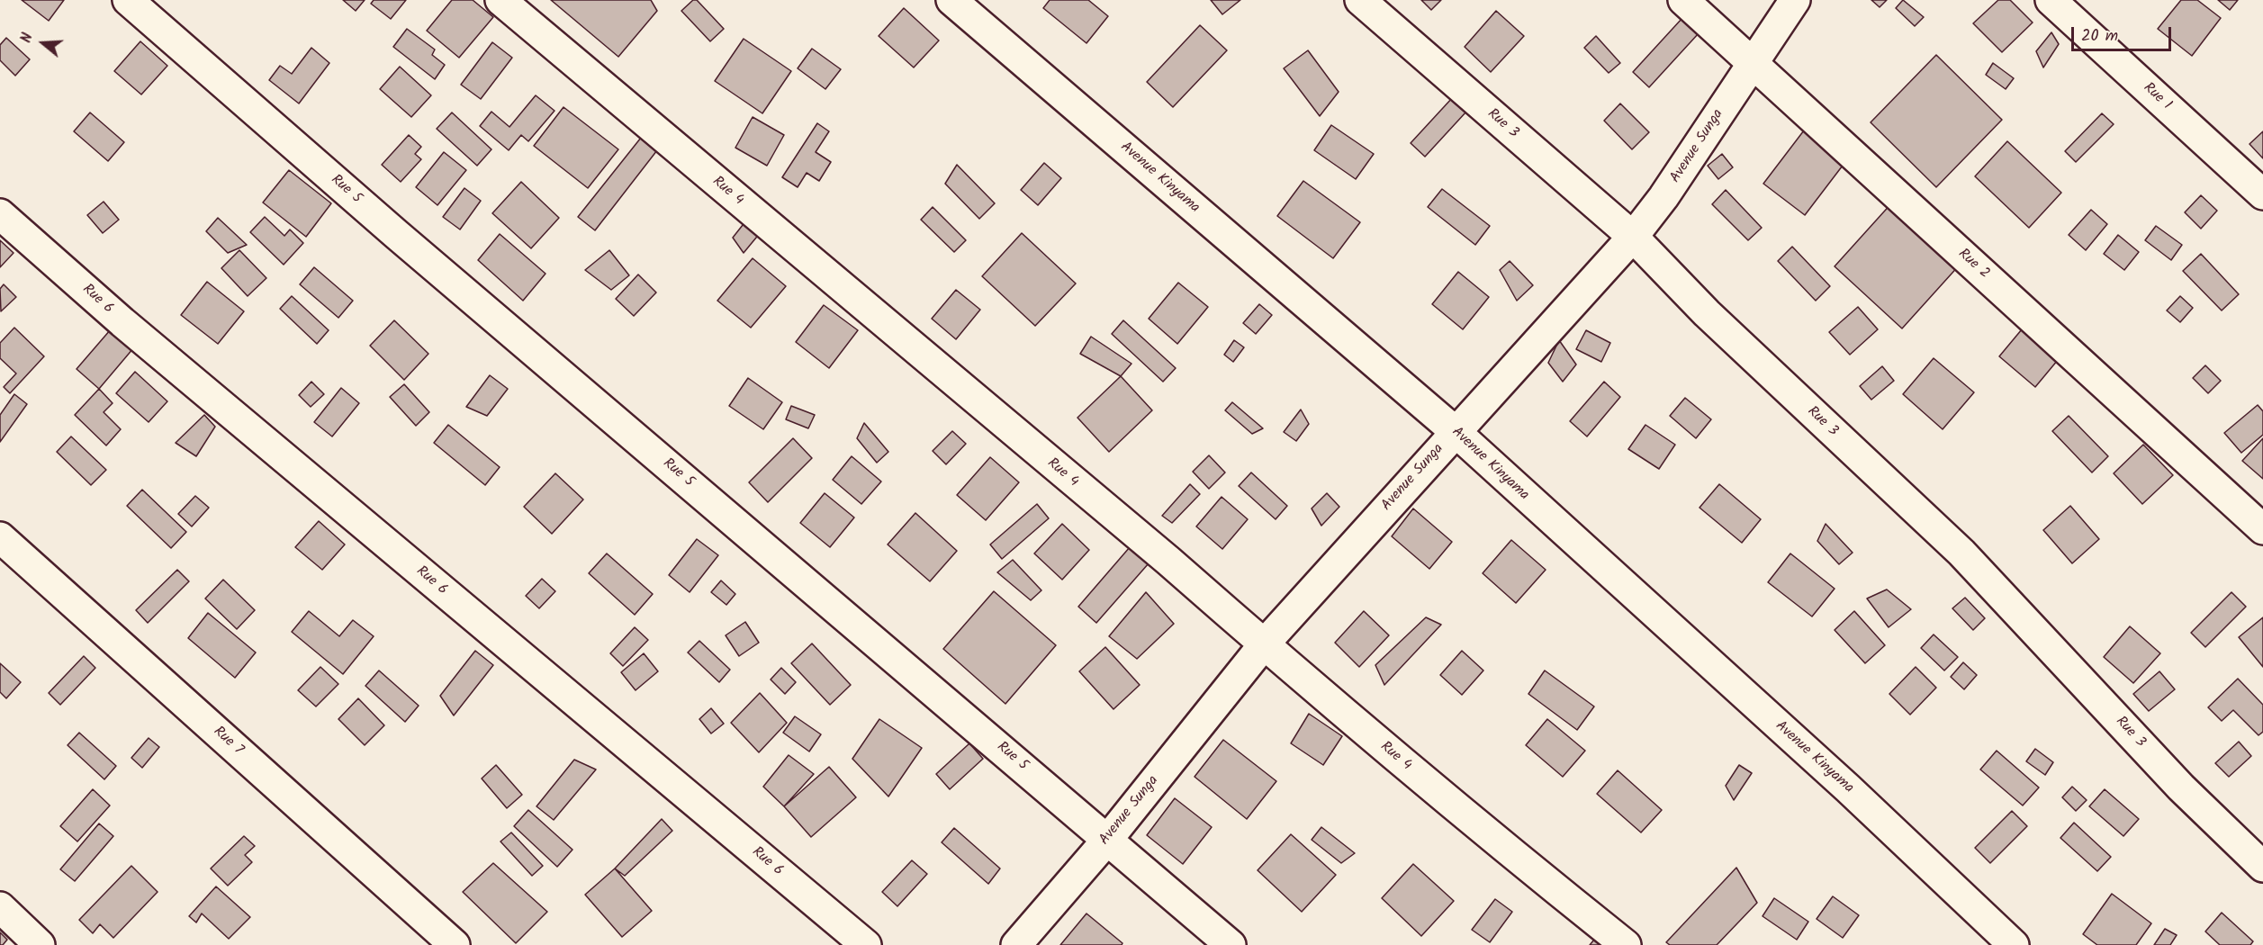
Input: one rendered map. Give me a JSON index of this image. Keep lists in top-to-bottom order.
{
  "streets": {
    "street": [
      "Rue 1",
      "Rue 3",
      "Avenue Sunga",
      "Avenue Kinyama",
      "Rue 5",
      "Rue 4",
      "Rue 2",
      "Rue 6",
      "Rue 7"
    ]
  },
  "crossings": [
    ["Rue 3", "Avenue Sunga"],
    ["Avenue Sunga", "Avenue Kinyama"],
    ["Avenue Sunga", "Rue 5"],
    ["Avenue Sunga", "Rue 4"],
    ["Avenue Sunga", "Rue 2"]
  ],
  "scale_bar": "20 m",
  "north": "left"
}
